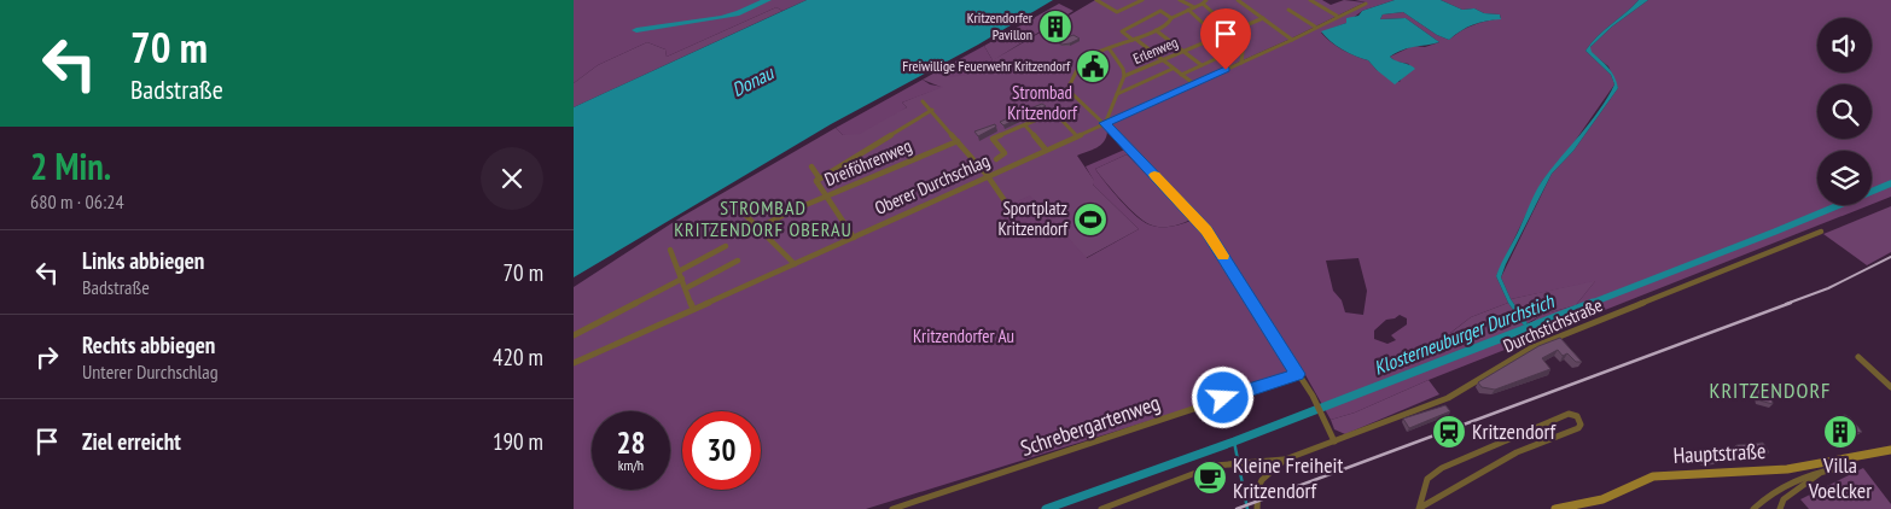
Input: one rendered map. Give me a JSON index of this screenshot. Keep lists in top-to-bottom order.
{
  "streets": {
    "main road": ["Hauptstraße"],
    "street": [
      "Erlenweg",
      "Dreiföhrenweg",
      "Oberer Durchschlag",
      "Durchstichstraße",
      "Schrebergartenweg"
    ]
  },
  "districts": ["STROMBAD KRITZENDORF OBERAU", "KRITZENDORF"],
  "water": ["Donau", "Klosterneuburger Durchstich"],
  "parks": ["Strombad Kritzendorf", "Kritzendorfer Au"],
  "places": {
    "building": ["Kritzendorfer Pavillon", "Villa Voelcker"],
    "public building": ["Freiwillige Feuerwehr Kritzendorf"],
    "sports": ["Sportplatz Kritzendorf"],
    "station": ["Kritzendorf"],
    "cafe": ["Kleine Freiheit Kritzendorf"]
  },
  "page": {
    "turn": ["70 m", "Badstraße"],
    "heading": ["2 Min.", "680 m · 06:24"],
    "list": [
      {
        "name": "Links abbiegen",
        "note": "Badstraße",
        "value": "70 m"
      },
      {
        "name": "Rechts abbiegen",
        "note": "Unterer Durchschlag",
        "value": "420 m"
      },
      {
        "name": "Ziel erreicht",
        "value": "190 m"
      }
    ],
    "speed": "28 km/h",
    "limit": "30"
  }
}
